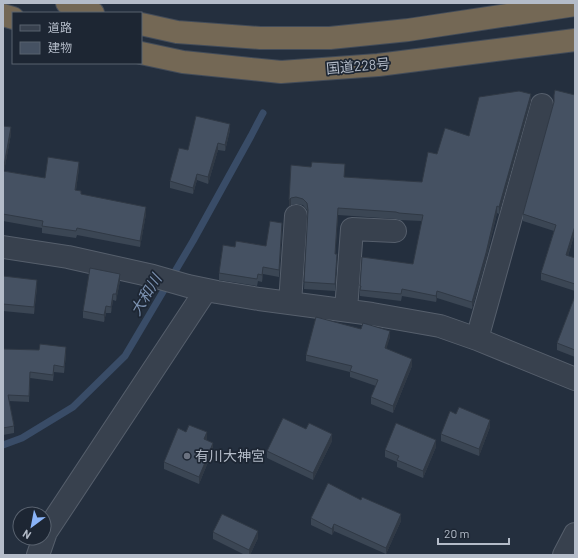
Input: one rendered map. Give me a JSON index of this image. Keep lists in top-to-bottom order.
{
  "streets": {
    "highway": ["国道228号"]
  },
  "water": ["大和川"],
  "places": ["有川大神宮"],
  "legend": ["道路", "建物"],
  "scale_bar": "20 m",
  "north": "bottom left"
}
